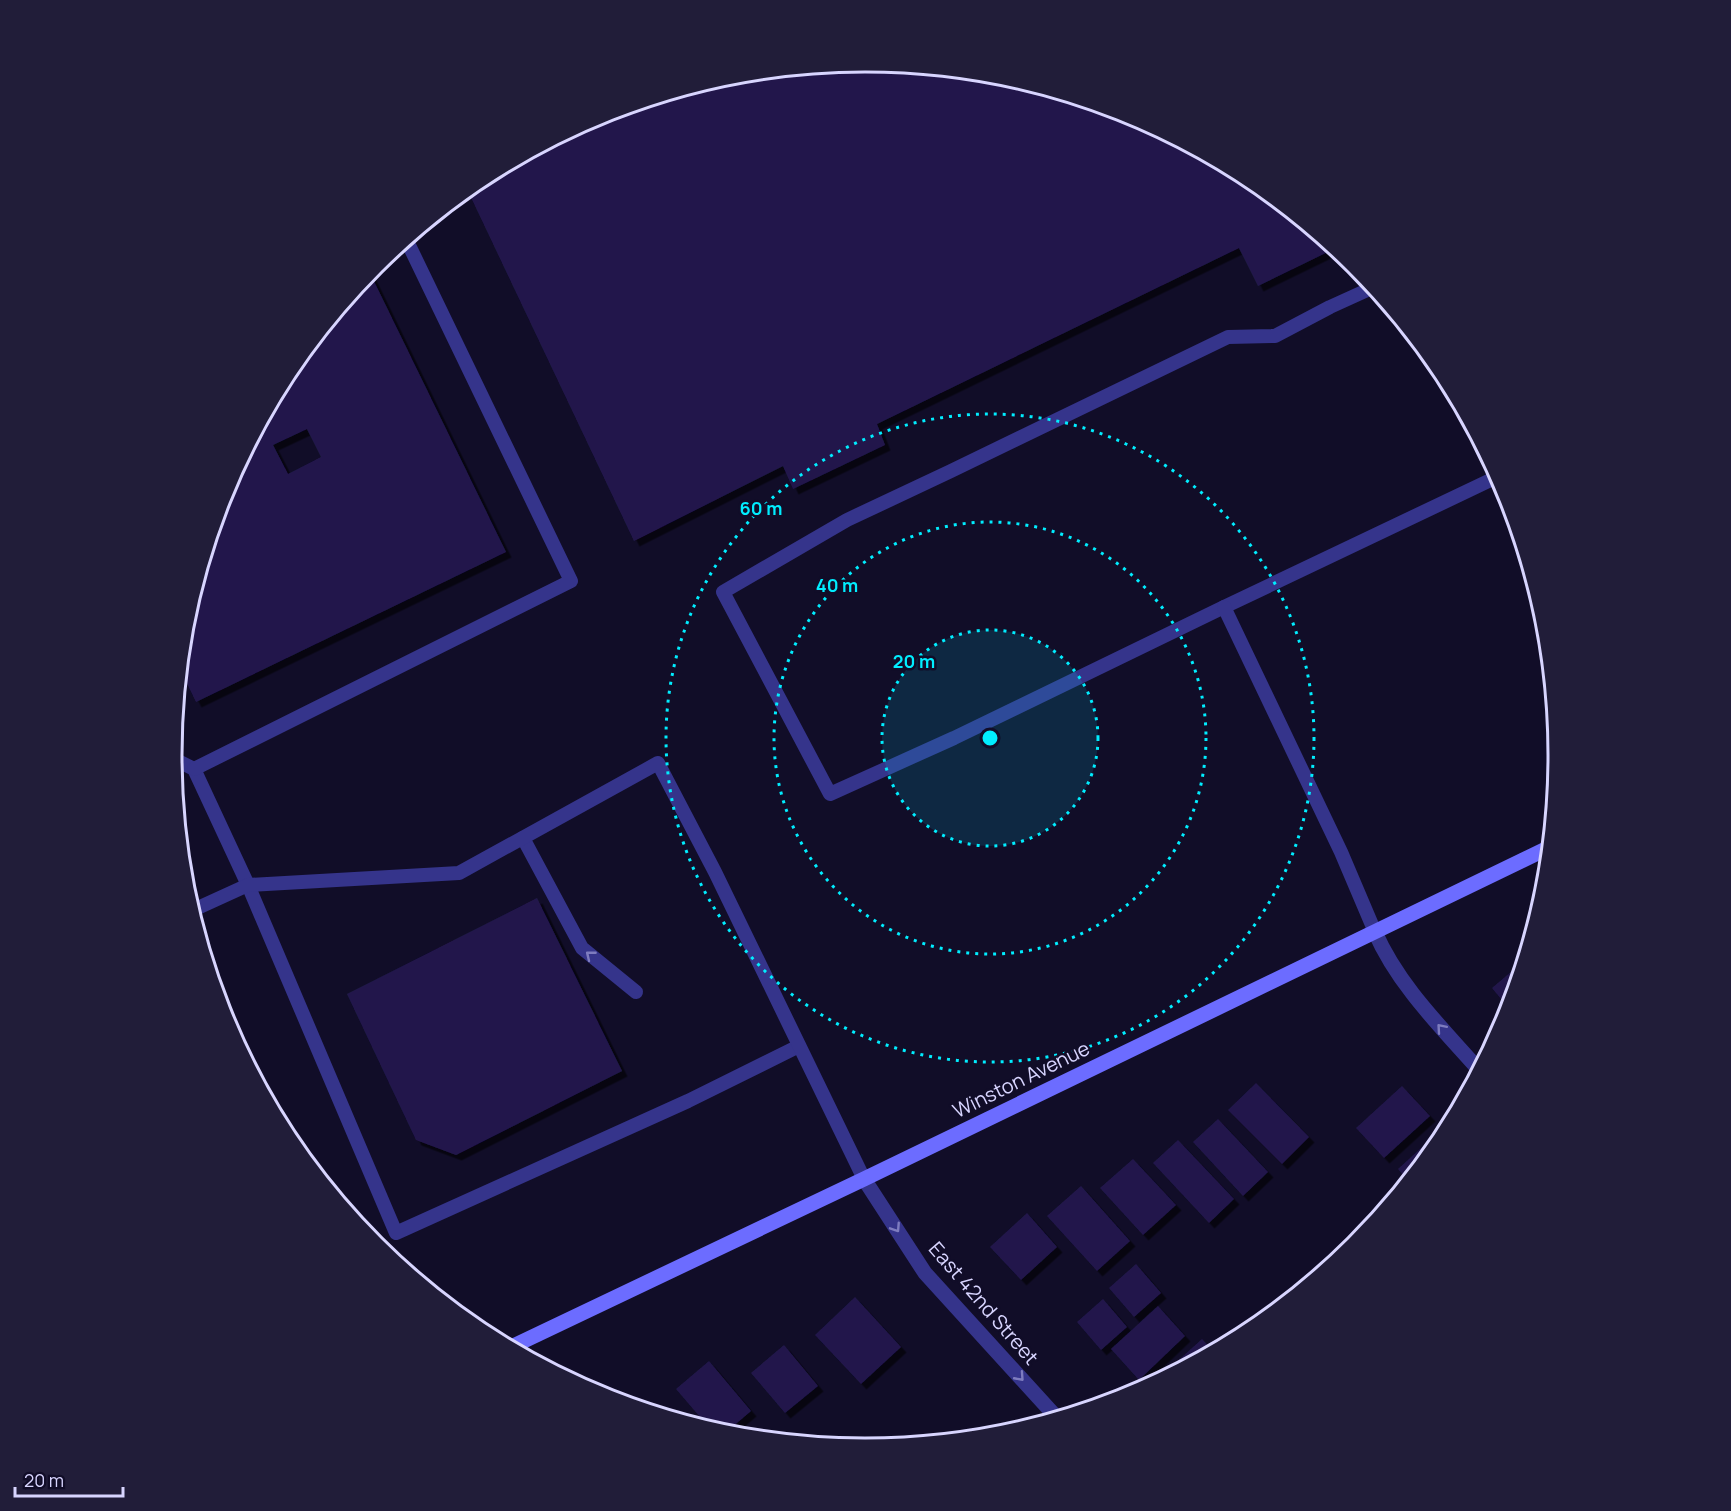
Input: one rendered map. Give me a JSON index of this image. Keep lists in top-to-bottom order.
{
  "streets": {
    "main road": ["Winston Avenue"],
    "street": ["East 42nd Street"]
  },
  "crossings": [
    ["Winston Avenue", "East 42nd Street"]
  ],
  "one_way": ["East 42nd Street"],
  "scale_bar": "20 m",
  "rings": ["60 m", "40 m", "20 m"]
}
